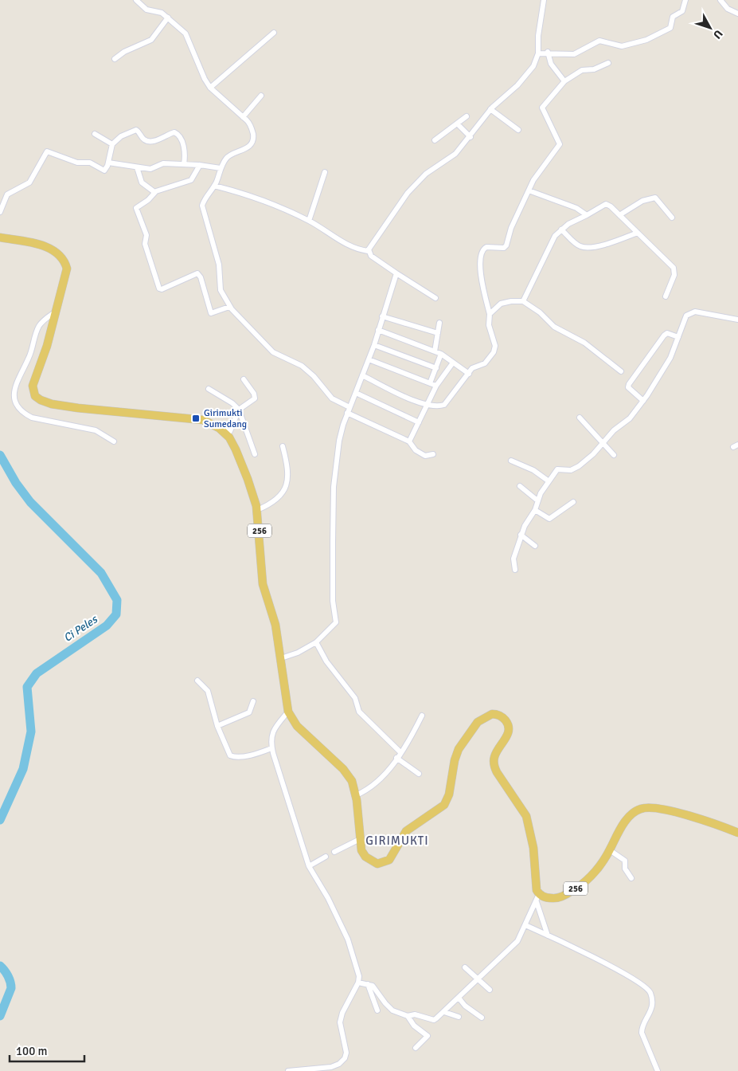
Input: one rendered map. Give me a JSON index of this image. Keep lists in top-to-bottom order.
{
  "streets": {
    "main road": ["256"]
  },
  "districts": ["GIRIMUKTI"],
  "water": ["Ci Peles"],
  "places": {
    "transit": ["Girimukti Sumedang"]
  },
  "scale_bar": "100 m",
  "north": "bottom right"
}
